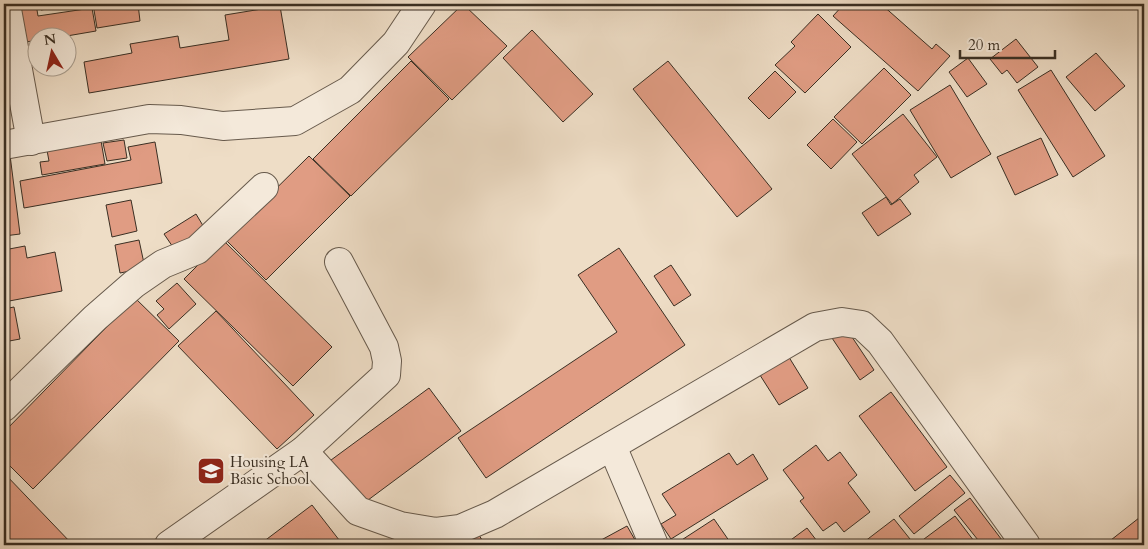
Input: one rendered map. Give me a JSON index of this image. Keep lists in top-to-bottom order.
{
  "places": {
    "school or university": ["Housing LA Basic School"]
  },
  "scale_bar": "20 m",
  "north": "top"
}
